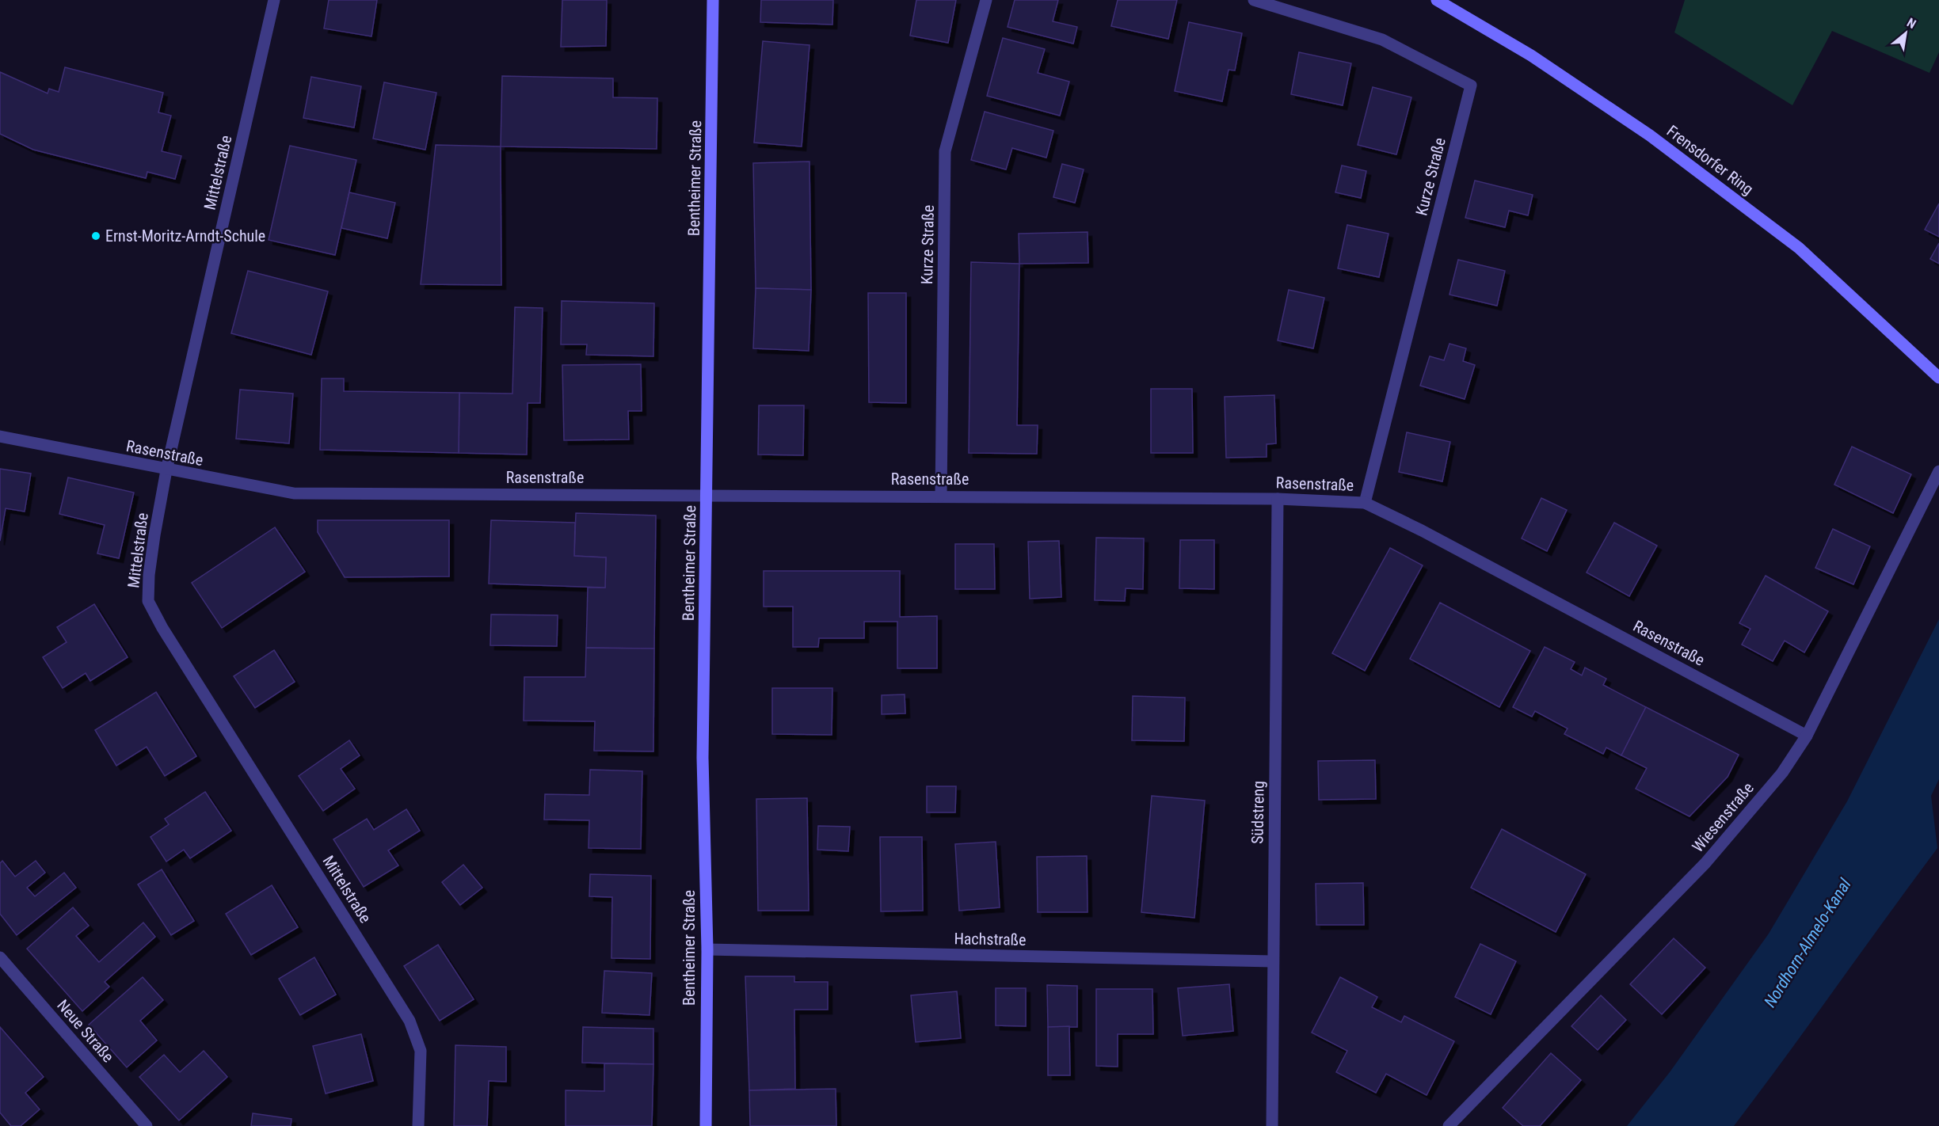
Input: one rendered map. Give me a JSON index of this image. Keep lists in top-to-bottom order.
{
  "streets": {
    "street": [
      "Frensdorfer Ring",
      "Mittelstraße",
      "Kurze Straße",
      "Bentheimer Straße",
      "Rasenstraße",
      "Südstreng",
      "Wiesenstraße",
      "Hachstraße",
      "Neue Straße"
    ]
  },
  "crossings": [
    ["Mittelstraße", "Rasenstraße"],
    ["Kurze Straße", "Rasenstraße"],
    ["Bentheimer Straße", "Rasenstraße"],
    ["Bentheimer Straße", "Hachstraße"],
    ["Rasenstraße", "Südstreng"],
    ["Rasenstraße", "Wiesenstraße"],
    ["Südstreng", "Hachstraße"]
  ],
  "water": ["Nordhorn-Almelo-Kanal"],
  "places": ["Ernst-Moritz-Arndt-Schule"],
  "north": "top right"
}
